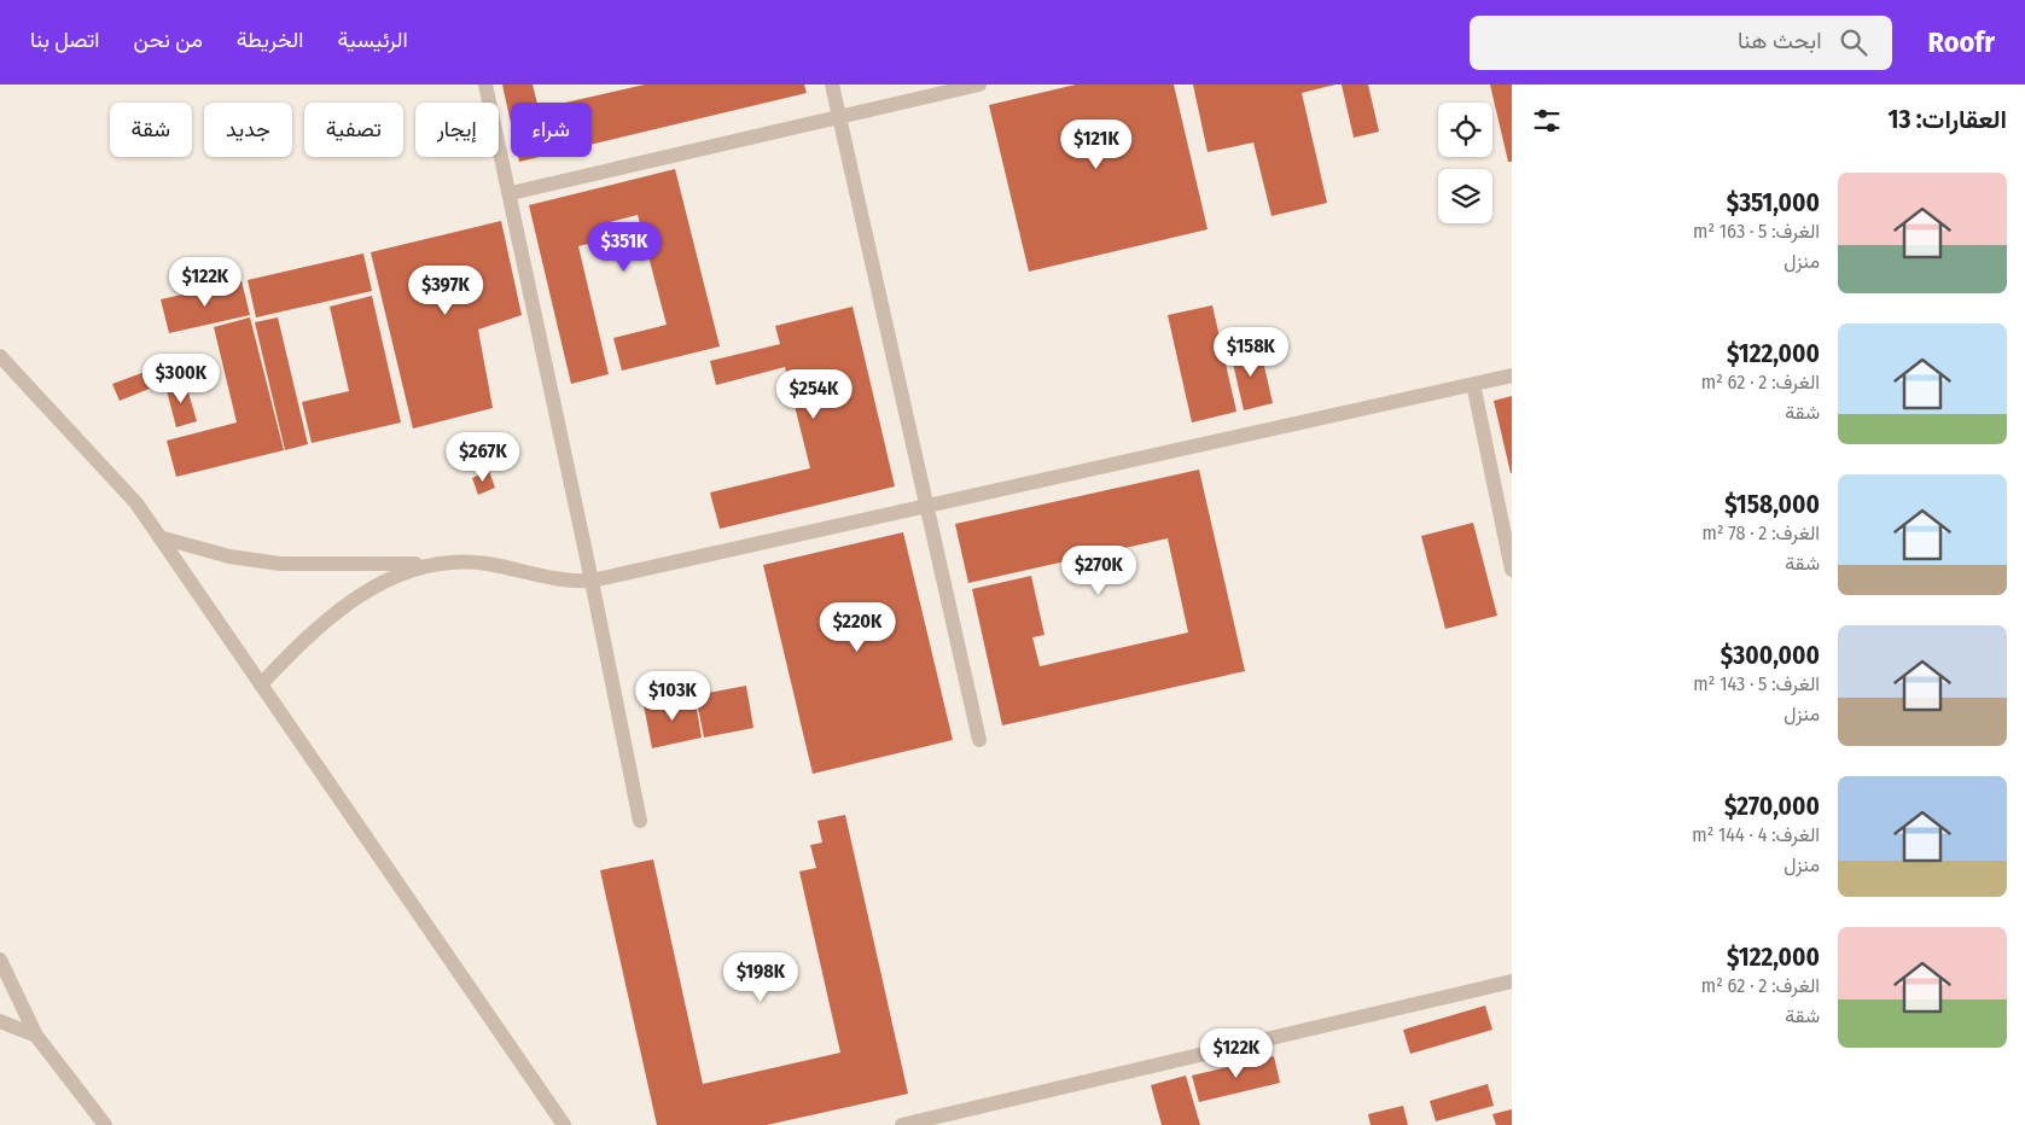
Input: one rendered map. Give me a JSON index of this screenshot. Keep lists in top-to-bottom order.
{
  "page": {
    "header": "Roofr",
    "search": "ابحث هنا",
    "nav": [
      "الرئيسية",
      "الخريطة",
      "من نحن",
      "اتصل بنا"
    ],
    "heading": "العقارات: 13",
    "chip": [
      "شراء",
      "إيجار",
      "تصفية",
      "جديد",
      "شقة"
    ],
    "price": [
      "$121K",
      "$351K",
      "$122K",
      "$397K",
      "$158K",
      "$300K",
      "$254K",
      "$267K",
      "$270K",
      "$220K",
      "$103K",
      "$198K",
      "$122K"
    ],
    "list": [
      {
        "name": "$351,000",
        "note": "الغرف: 5 · 163 m² · منزل"
      },
      {
        "name": "$122,000",
        "note": "الغرف: 2 · 62 m² · شقة"
      },
      {
        "name": "$158,000",
        "note": "الغرف: 2 · 78 m² · شقة"
      },
      {
        "name": "$300,000",
        "note": "الغرف: 5 · 143 m² · منزل"
      },
      {
        "name": "$270,000",
        "note": "الغرف: 4 · 144 m² · منزل"
      },
      {
        "name": "$122,000",
        "note": "الغرف: 2 · 62 m² · شقة"
      }
    ]
  }
}
